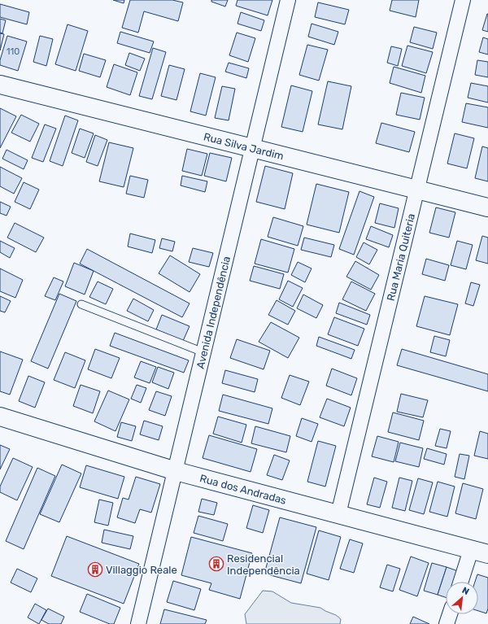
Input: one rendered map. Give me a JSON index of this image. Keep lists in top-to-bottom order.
{
  "streets": {
    "street": [
      "Rua Silva Jardim",
      "Rua Maria Quiteria",
      "Avenida Independência",
      "Rua dos Andradas"
    ]
  },
  "crossings": [
    ["Rua Silva Jardim", "Rua Maria Quiteria"],
    ["Rua Silva Jardim", "Avenida Independência"],
    ["Rua Maria Quiteria", "Rua dos Andradas"],
    ["Avenida Independência", "Rua dos Andradas"]
  ],
  "places": {
    "building": ["Residencial Independência", "Villaggio Reale"]
  },
  "house_numbers": ["110"],
  "north": "top right"
}
